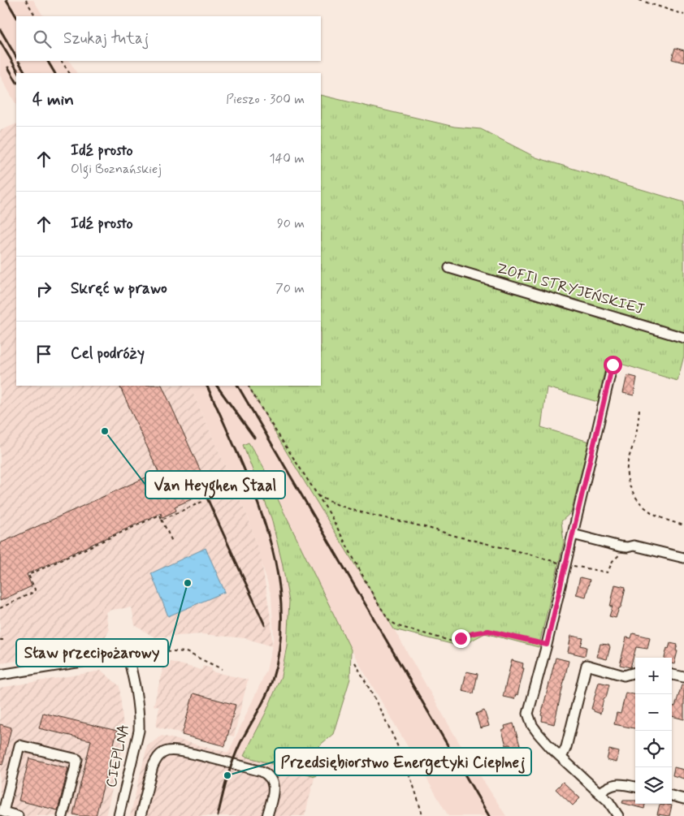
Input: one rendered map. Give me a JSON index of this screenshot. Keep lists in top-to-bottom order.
{
  "streets": {
    "street": ["ZOFII STRYJEŃSKIEJ", "CIEPLNA"]
  },
  "places": ["Van Heyghen Staal", "Staw przecipożarowy", "Przedsiębiorstwo Energetyki Cieplnej"],
  "page": {
    "search": "Szukaj tutaj",
    "heading": ["4 min", "Pieszo · 300 m"],
    "list": [
      ["Idź prosto", "Olgi Boznańskiej", "140 m"],
      ["Idź prosto", "90 m"],
      ["Skręć w prawo", "70 m"],
      "Cel podróży"
    ],
    "map_buttons": ["+", "−"]
  }
}
